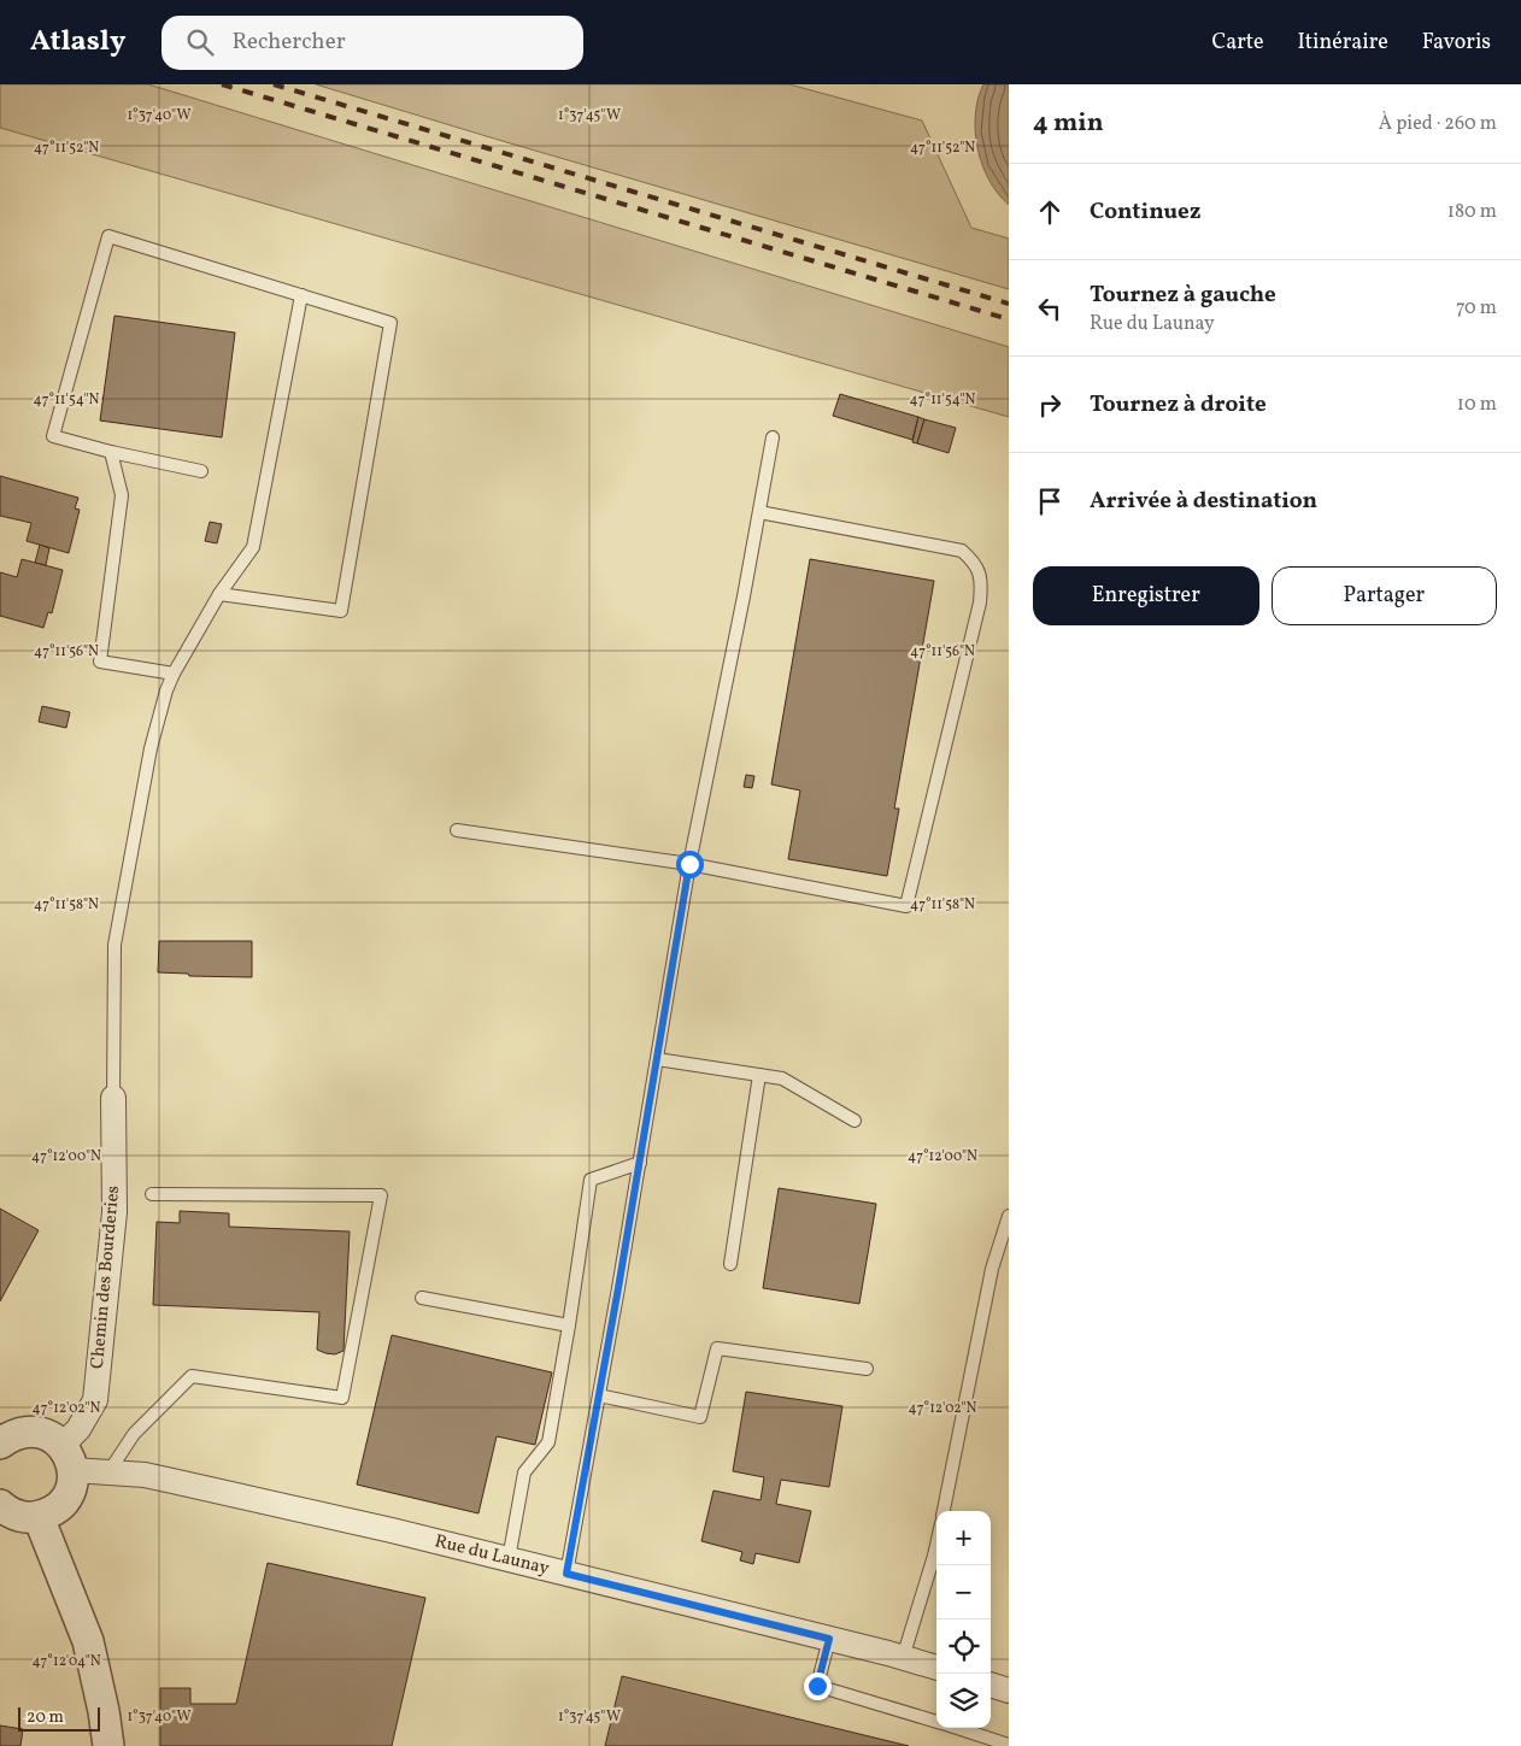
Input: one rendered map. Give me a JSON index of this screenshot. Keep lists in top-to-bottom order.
{
  "streets": {
    "street": ["Chemin des Bourderies", "Rue du Launay"]
  },
  "crossings": [
    ["Chemin des Bourderies", "Rue du Launay"]
  ],
  "scale_bar": "20 m",
  "page": {
    "header": "Atlasly",
    "search": "Rechercher",
    "nav": ["Carte", "Itinéraire", "Favoris"],
    "heading": ["4 min", "À pied · 260 m"],
    "list": [
      ["Continuez", "180 m"],
      ["Tournez à gauche", "Rue du Launay", "70 m"],
      ["Tournez à droite", "10 m"],
      "Arrivée à destination"
    ],
    "buttons": ["Enregistrer", "Partager"],
    "map_buttons": ["+", "−"],
    "scale": "20 m"
  },
  "coordinates": [
    "1°37'40\"W",
    "1°37'45\"W",
    "47°11'52\"N",
    "47°11'54\"N",
    "47°11'56\"N",
    "47°11'58\"N",
    "47°12'00\"N",
    "47°12'02\"N",
    "47°12'04\"N"
  ]
}
